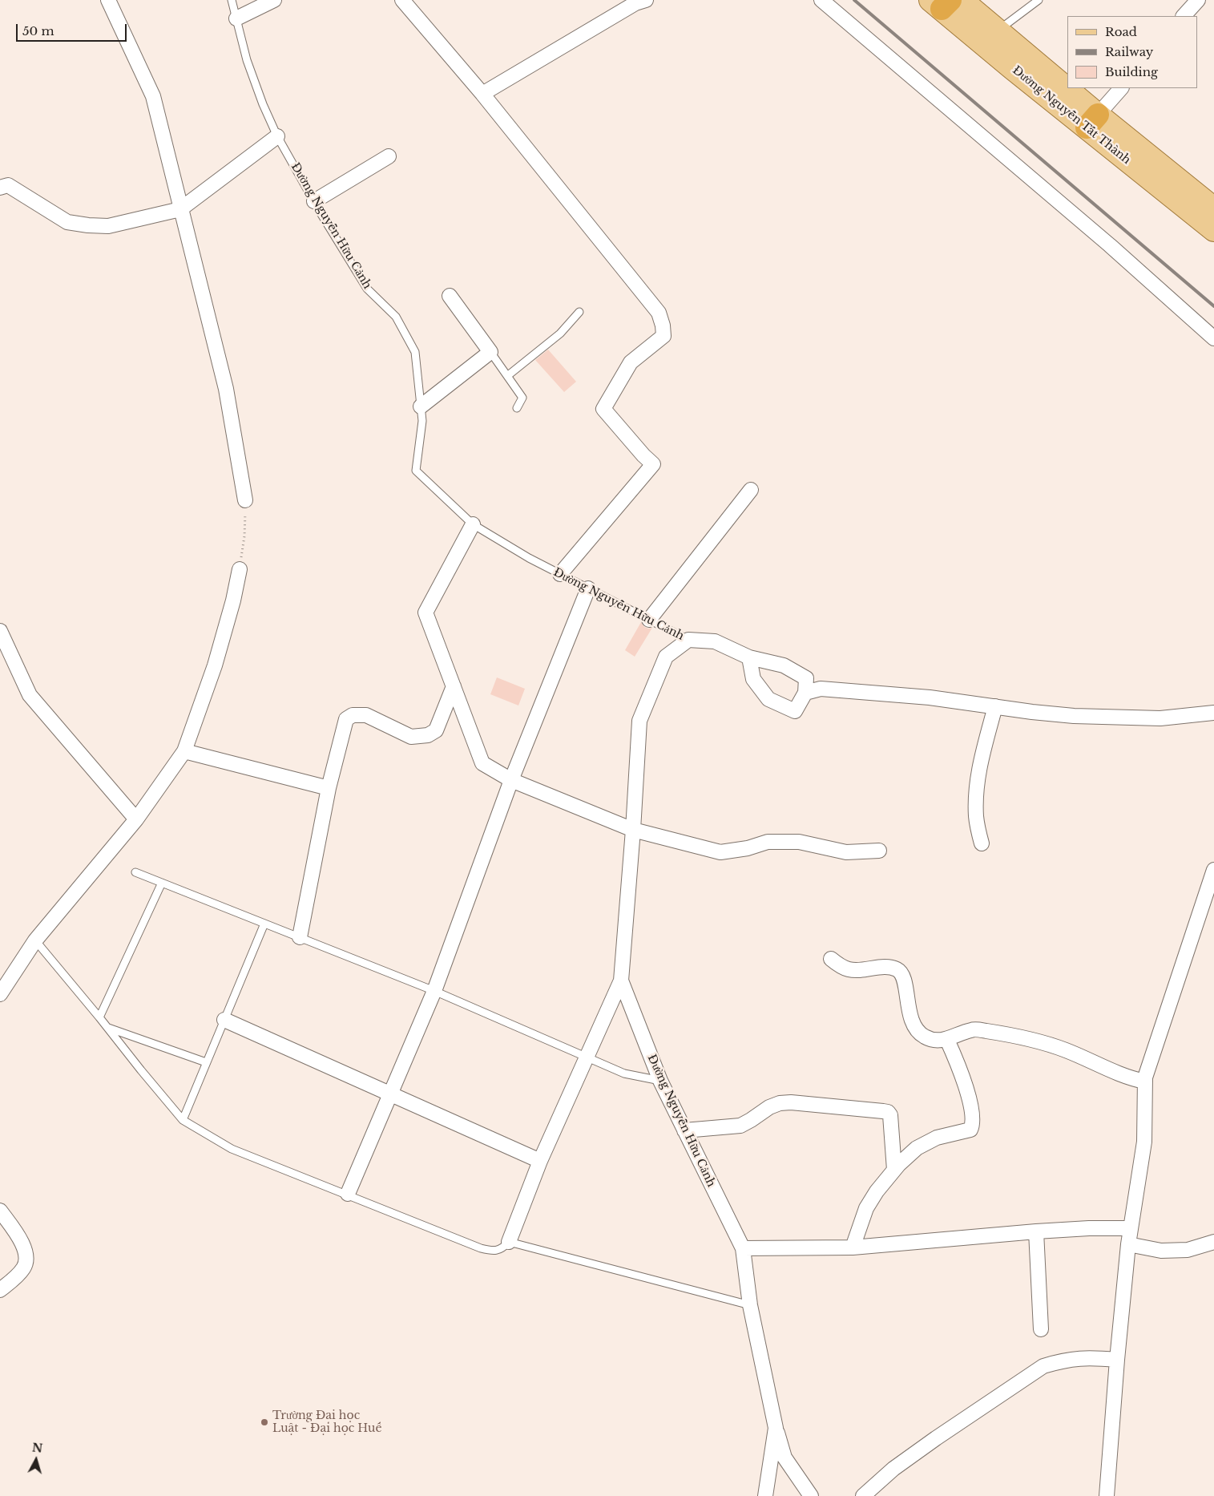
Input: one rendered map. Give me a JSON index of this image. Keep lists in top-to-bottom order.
{
  "streets": {
    "main road": ["Đường Nguyễn Tất Thành"],
    "street": ["Đường Nguyễn Hữu Cảnh"]
  },
  "places": ["Trường Đại học Luật - Đại học Huế"],
  "legend": ["Road", "Railway", "Building"],
  "scale_bar": "50 m",
  "north": "top"
}
